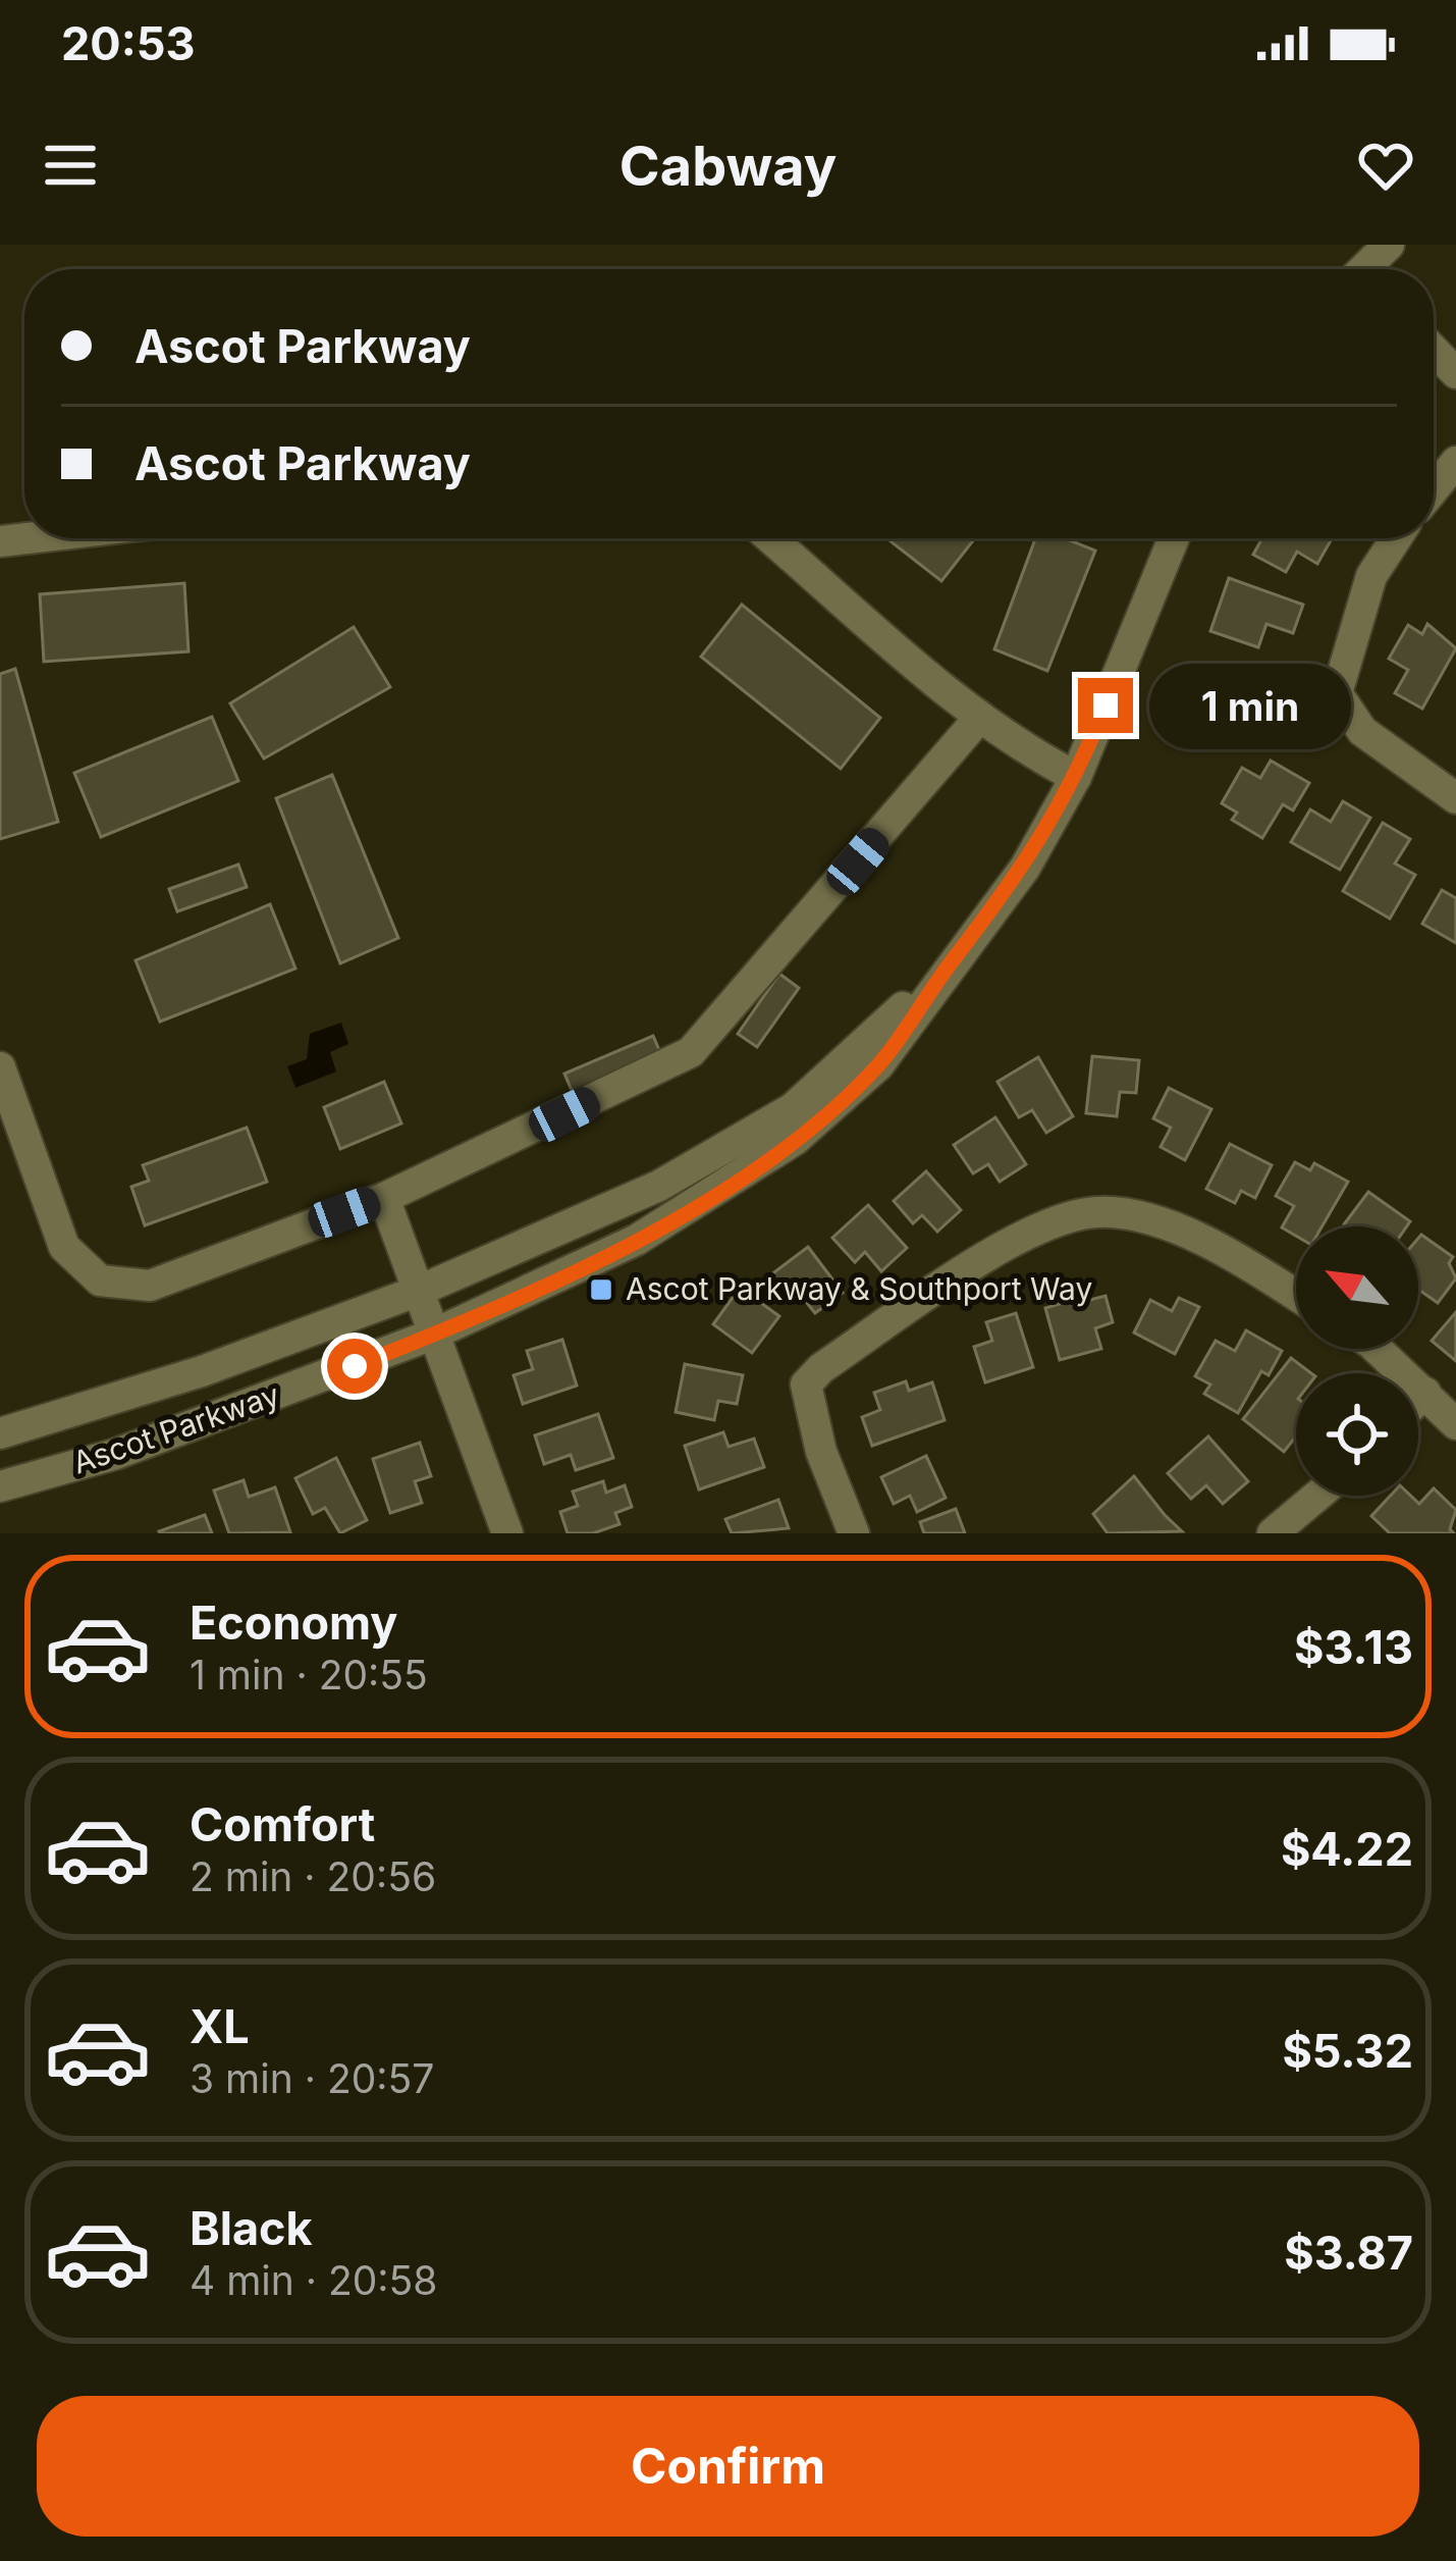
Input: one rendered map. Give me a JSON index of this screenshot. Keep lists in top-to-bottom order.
{
  "streets": {
    "street": ["Ascot Parkway"]
  },
  "places": {
    "transit": ["Ascot Parkway & Southport Way"]
  },
  "north": "top left",
  "page": {
    "status": "20:53",
    "header": "Cabway",
    "banner": ["Ascot Parkway", "Ascot Parkway"],
    "bubble": "1 min",
    "list": [
      {
        "name": "Economy",
        "note": "1 min · 20:55",
        "value": "$3.13"
      },
      {
        "name": "Comfort",
        "note": "2 min · 20:56",
        "value": "$4.22"
      },
      {
        "name": "XL",
        "note": "3 min · 20:57",
        "value": "$5.32"
      },
      {
        "name": "Black",
        "note": "4 min · 20:58",
        "value": "$3.87"
      }
    ],
    "buttons": "Confirm"
  }
}
